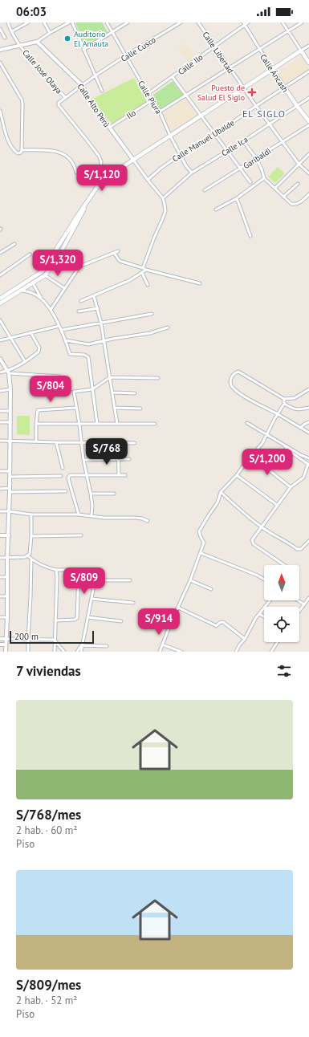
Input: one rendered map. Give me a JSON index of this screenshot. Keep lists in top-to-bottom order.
{
  "streets": {
    "main road": ["Calle Áncash"],
    "street": [
      "Calle Cusco",
      "Calle Libertad",
      "Calle Ilo",
      "Calle José Olaya",
      "Calle Piura",
      "Calle Alto Perú",
      "Ilo",
      "Calle Manuel Ubalde",
      "Calle Ica",
      "Garibaldi"
    ]
  },
  "crossings": [
    ["Calle Cusco", "Calle José Olaya"],
    ["Calle Cusco", "Calle Piura"],
    ["Calle Cusco", "Calle Alto Perú"],
    ["Calle Libertad", "Calle Ilo"],
    ["Calle Libertad", "Calle Manuel Ubalde"],
    ["Calle Libertad", "Calle Ica"],
    ["Calle Libertad", "Garibaldi"],
    ["Calle Ilo", "Calle Áncash"],
    ["Calle Ilo", "Calle Piura"],
    ["Calle Áncash", "Calle Manuel Ubalde"],
    ["Calle Áncash", "Calle Ica"],
    ["Calle Piura", "Ilo"],
    ["Calle Piura", "Calle Manuel Ubalde"],
    ["Calle Piura", "Calle Ica"],
    ["Calle Alto Perú", "Ilo"]
  ],
  "districts": ["EL SIGLO"],
  "places": {
    "other": ["Auditorio El Amauta"],
    "health": ["Puesto de Salud El Siglo"]
  },
  "scale_bar": "200 m",
  "north": "top",
  "page": {
    "status": "06:03",
    "price": [
      "S/1,120",
      "S/1,320",
      "S/804",
      "S/768",
      "S/1,200",
      "S/809",
      "S/914"
    ],
    "scale": "200 m",
    "heading": "7 viviendas",
    "list": [
      {
        "name": "S/768/mes",
        "note": "2 hab. · 60 m² · Piso"
      },
      {
        "name": "S/809/mes",
        "note": "2 hab. · 52 m² · Piso"
      }
    ]
  }
}
